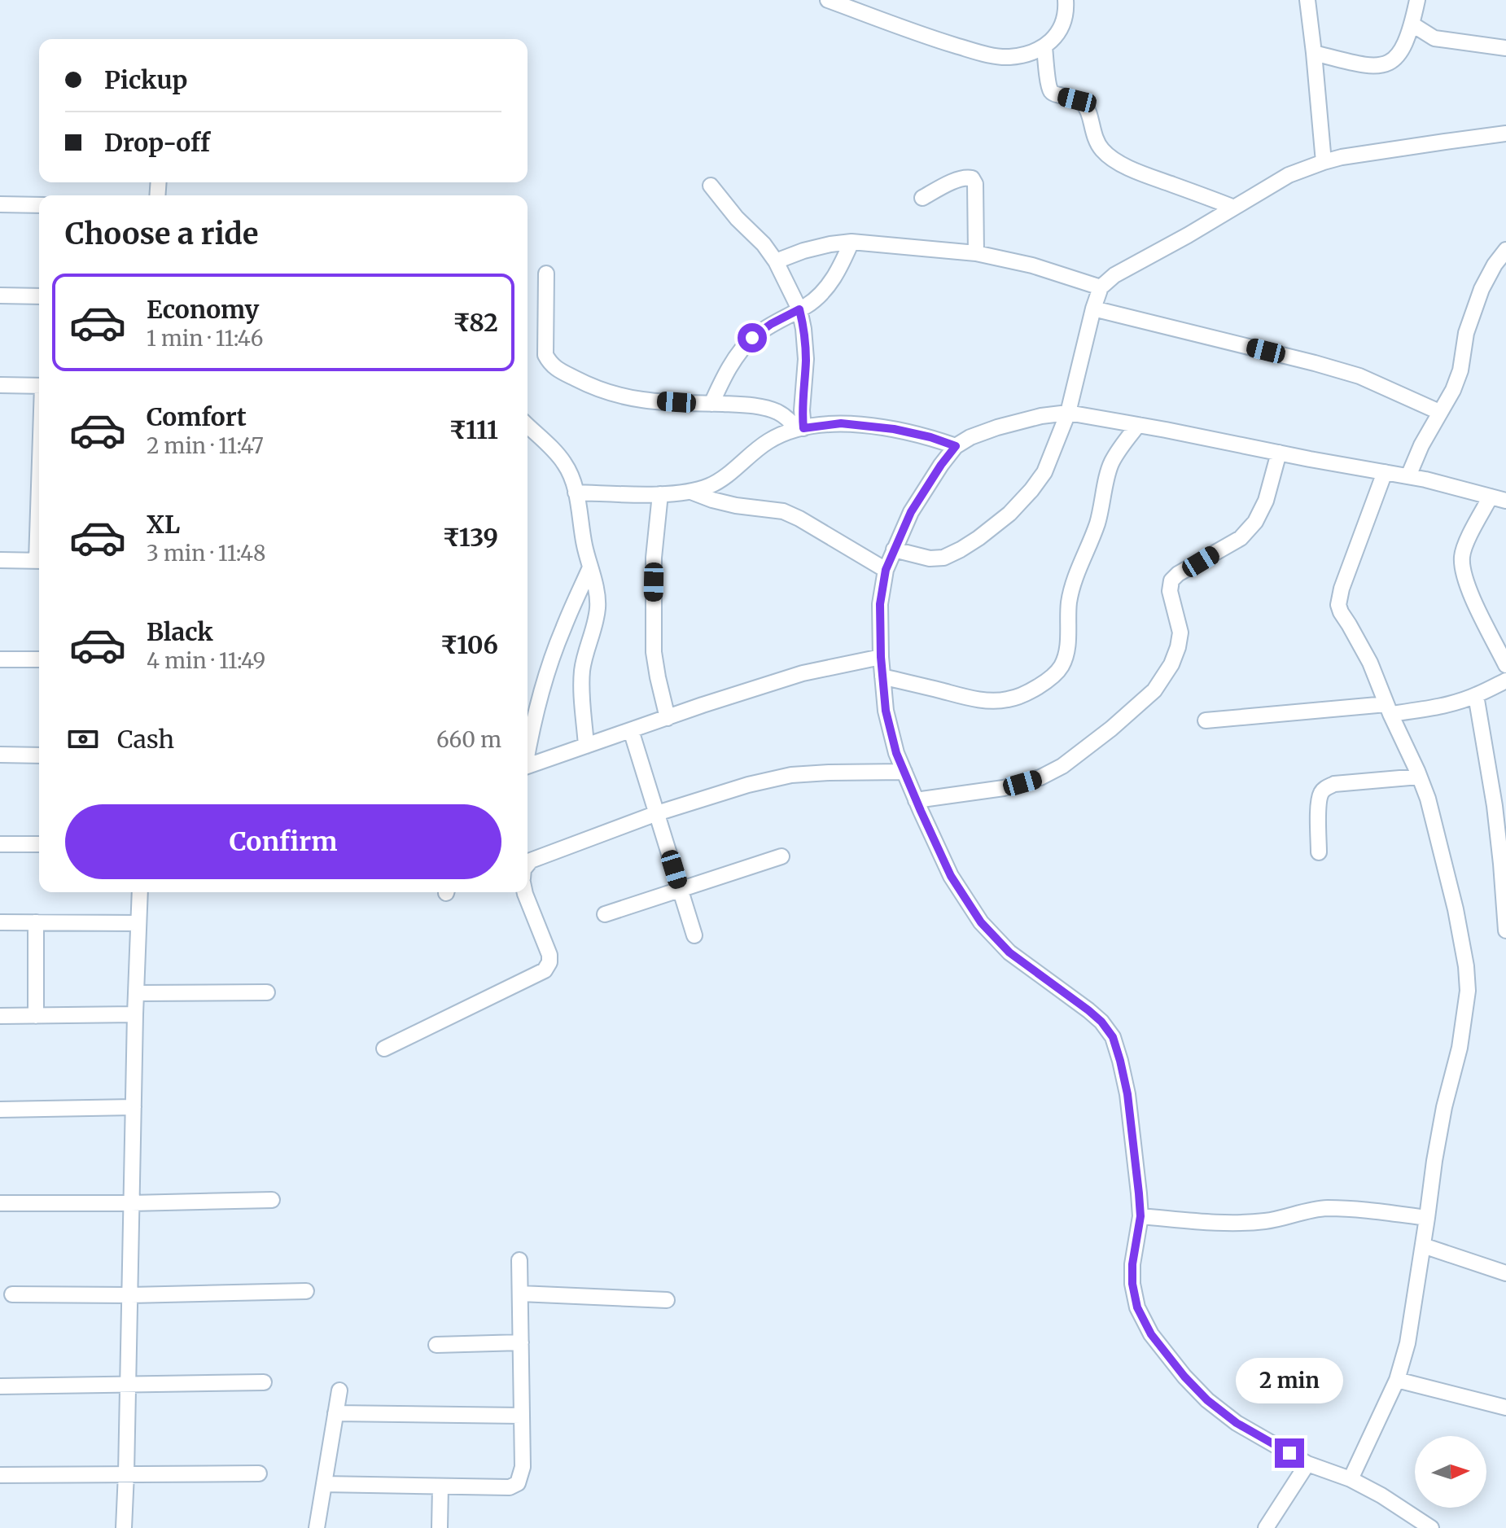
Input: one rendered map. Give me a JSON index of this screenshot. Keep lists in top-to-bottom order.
{
  "north": "right",
  "page": {
    "banner": ["Pickup", "Drop-off"],
    "heading": "Choose a ride",
    "list": [
      {
        "name": "Economy",
        "note": "1 min · 11:46",
        "value": "₹82"
      },
      {
        "name": "Comfort",
        "note": "2 min · 11:47",
        "value": "₹111"
      },
      {
        "name": "XL",
        "note": "3 min · 11:48",
        "value": "₹139"
      },
      {
        "name": "Black",
        "note": "4 min · 11:49",
        "value": "₹106"
      }
    ],
    "pay": ["Cash", "660 m"],
    "buttons": "Confirm",
    "bubble": "2 min"
  }
}
